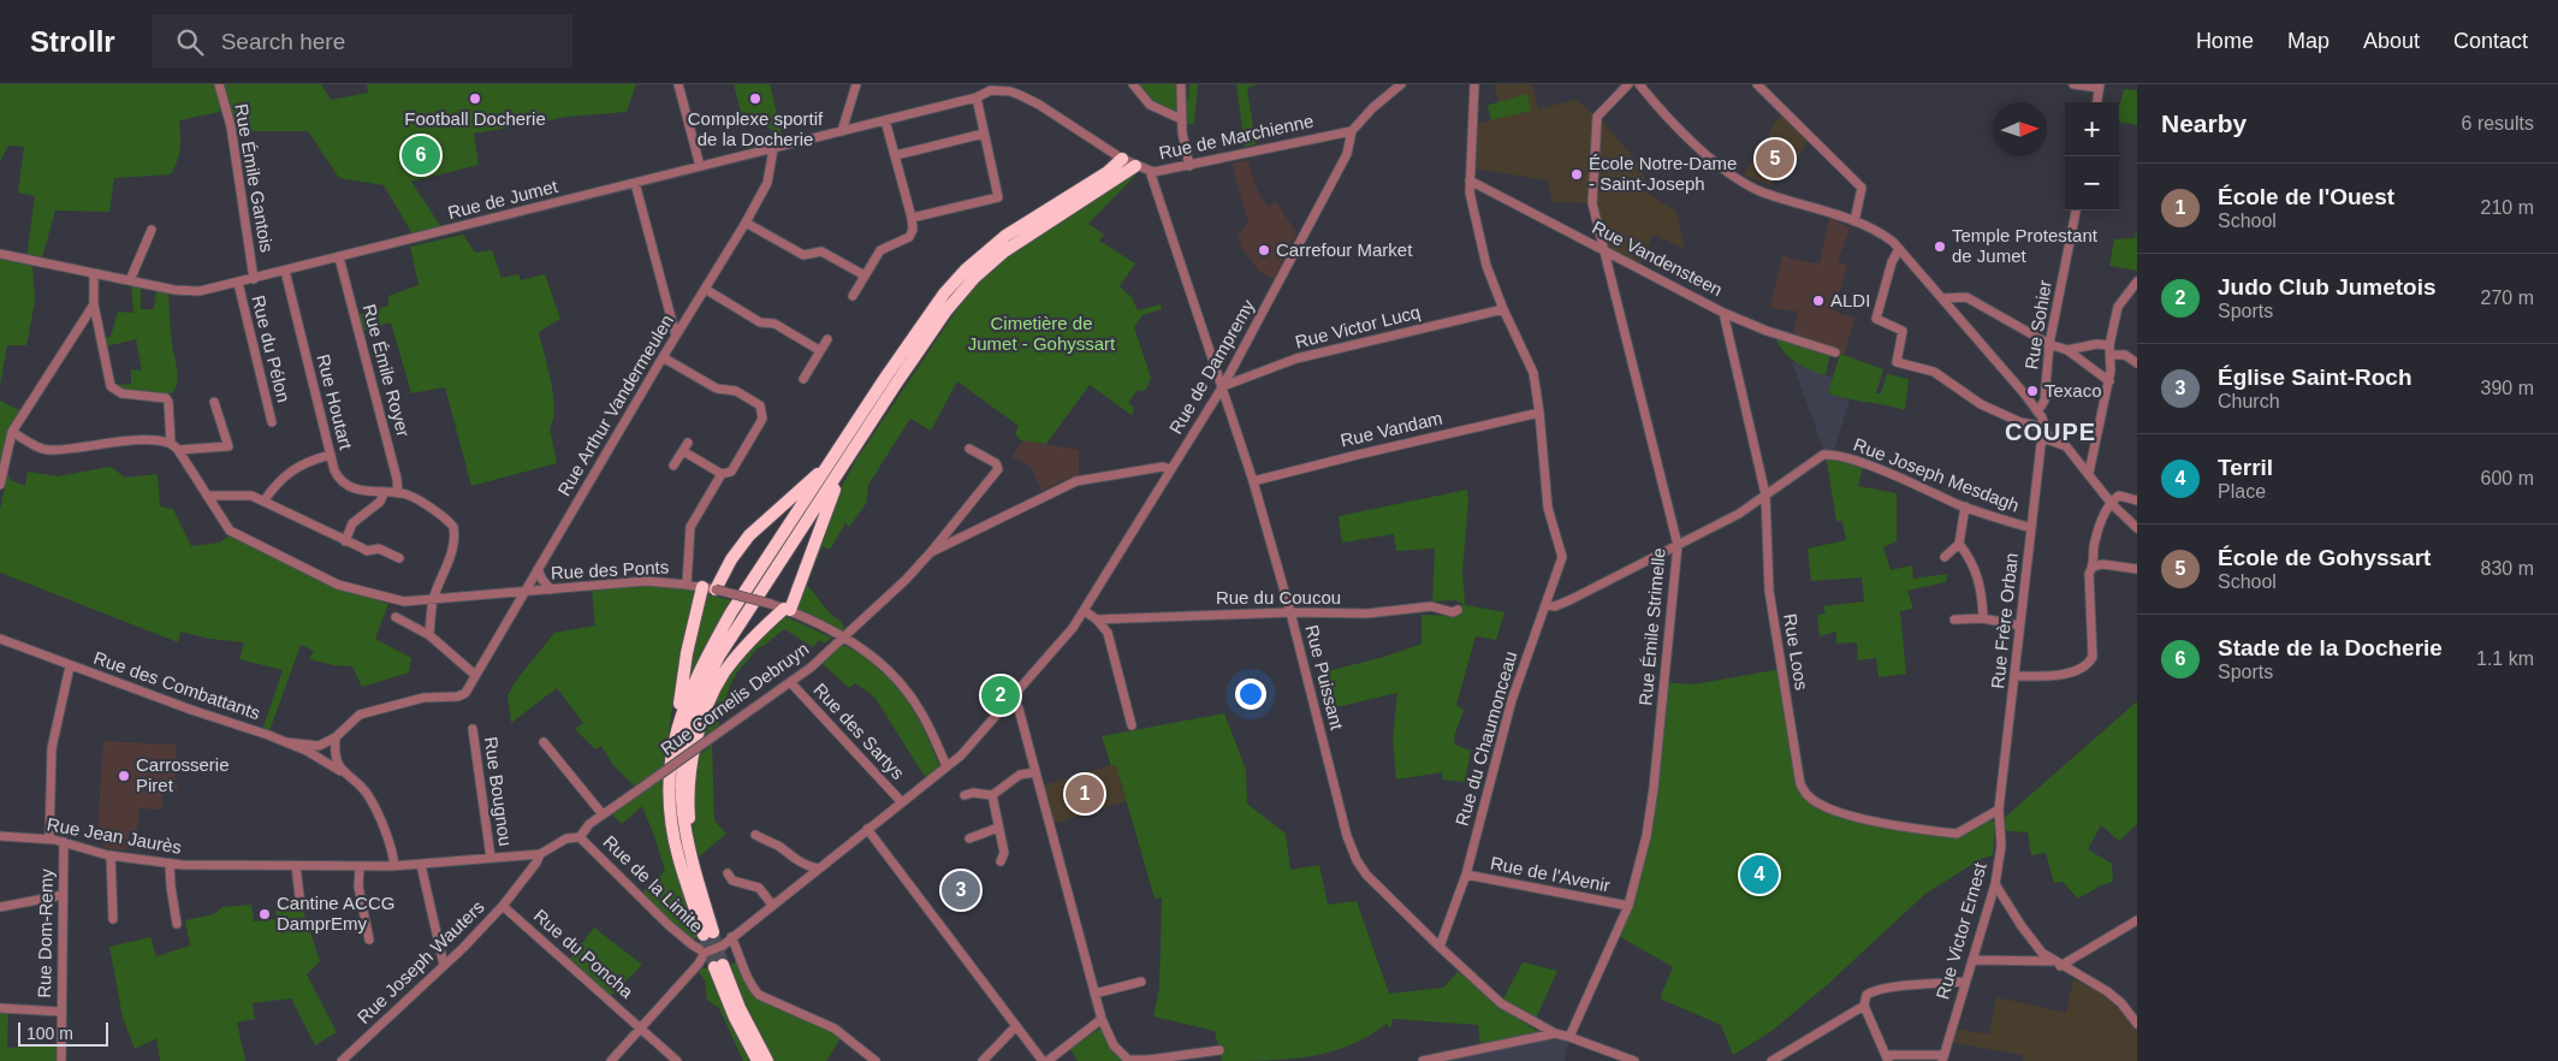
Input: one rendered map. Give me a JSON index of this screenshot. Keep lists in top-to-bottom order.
{
  "streets": {
    "street": [
      "Rue de Marchienne",
      "Rue Émile Gantois",
      "Rue de Jumet",
      "Rue Vandensteen",
      "Rue Sohier",
      "Rue Victor Lucq",
      "Rue du Pélon",
      "Rue de Dampremy",
      "Rue Émile Royer",
      "Rue Houtart",
      "Rue Arthur Vandermeulen",
      "Rue Vandam",
      "Rue Joseph Mesdagh",
      "Rue des Ponts",
      "Rue du Coucou",
      "Rue Frère Orban",
      "Rue Émile Strimelle",
      "Rue Loos",
      "Rue Puissant",
      "Rue des Combattants",
      "Rue Cornelis Debruyn",
      "Rue des Sartys",
      "Rue du Chaumonceau",
      "Rue Bougnou",
      "Rue Jean Jaurès",
      "Rue de l'Avenir",
      "Rue de la Limite",
      "Rue Victor Ernest",
      "Rue Dom-Remy",
      "Rue du Poncha",
      "Rue Joseph Wauters"
    ]
  },
  "crossings": [
    ["Rue de Marchienne", "Rue de Jumet"],
    ["Rue de Marchienne", "Rue de Dampremy"],
    ["Rue de Marchienne", "Rue Puissant"],
    ["Rue Émile Gantois", "Rue de Jumet"],
    ["Rue de Jumet", "Rue du Pélon"],
    ["Rue de Jumet", "Rue Émile Royer"],
    ["Rue de Jumet", "Rue Houtart"],
    ["Rue de Jumet", "Rue Arthur Vandermeulen"],
    ["Rue Vandensteen", "Rue Émile Strimelle"],
    ["Rue Vandensteen", "Rue Loos"],
    ["Rue Vandensteen", "Rue du Chaumonceau"],
    ["Rue Victor Lucq", "Rue de Dampremy"],
    ["Rue Victor Lucq", "Rue Puissant"],
    ["Rue Victor Lucq", "Rue du Chaumonceau"],
    ["Rue de Dampremy", "Rue des Ponts"],
    ["Rue de Dampremy", "Rue Puissant"],
    ["Rue de Dampremy", "Rue Cornelis Debruyn"],
    ["Rue de Dampremy", "Rue des Sartys"],
    ["Rue de Dampremy", "Rue de la Limite"],
    ["Rue Émile Royer", "Rue Houtart"],
    ["Rue Arthur Vandermeulen", "Rue des Ponts"],
    ["Rue Vandam", "Rue Puissant"],
    ["Rue Vandam", "Rue du Chaumonceau"],
    ["Rue Joseph Mesdagh", "Rue Frère Orban"],
    ["Rue Joseph Mesdagh", "Rue Émile Strimelle"],
    ["Rue Joseph Mesdagh", "Rue Loos"],
    ["Rue Joseph Mesdagh", "Rue du Chaumonceau"],
    ["Rue des Ponts", "Rue Cornelis Debruyn"],
    ["Rue du Coucou", "Rue Puissant"],
    ["Rue Frère Orban", "Rue Loos"],
    ["Rue Frère Orban", "Rue Victor Ernest"],
    ["Rue Émile Strimelle", "Rue Puissant"],
    ["Rue Émile Strimelle", "Rue de l'Avenir"],
    ["Rue Loos", "Rue Victor Ernest"],
    ["Rue Puissant", "Rue du Chaumonceau"],
    ["Rue des Combattants", "Rue Jean Jaurès"],
    ["Rue Cornelis Debruyn", "Rue des Sartys"],
    ["Rue Cornelis Debruyn", "Rue Jean Jaurès"],
    ["Rue Cornelis Debruyn", "Rue de la Limite"],
    ["Rue du Chaumonceau", "Rue de l'Avenir"],
    ["Rue Bougnou", "Rue Jean Jaurès"],
    ["Rue Jean Jaurès", "Rue de la Limite"],
    ["Rue Jean Jaurès", "Rue Dom-Remy"],
    ["Rue Jean Jaurès", "Rue Joseph Wauters"],
    ["Rue du Poncha", "Rue Joseph Wauters"]
  ],
  "districts": ["COUPE"],
  "parks": ["Cimetière de Jumet - Gohyssart"],
  "places": [
    "Football Docherie",
    "Complexe sportif de la Docherie",
    "École Notre-Dame - Saint-Joseph",
    "Temple Protestant de Jumet",
    "Carrefour Market",
    "ALDI",
    "Texaco",
    "Carrosserie Piret",
    "Cantine ACCG DamprEmy"
  ],
  "scale_bar": "100 m",
  "north": "right",
  "page": {
    "header": "Strollr",
    "search": "Search here",
    "nav": [
      "Home",
      "Map",
      "About",
      "Contact"
    ],
    "heading": ["Nearby", "6 results"],
    "map_buttons": ["+", "−"],
    "pins": [
      "6",
      "5",
      "2",
      "1",
      "4",
      "3"
    ],
    "list": [
      {
        "mark": "1",
        "name": "École de l'Ouest",
        "note": "School",
        "value": "210 m"
      },
      {
        "mark": "2",
        "name": "Judo Club Jumetois",
        "note": "Sports",
        "value": "270 m"
      },
      {
        "mark": "3",
        "name": "Église Saint-Roch",
        "note": "Church",
        "value": "390 m"
      },
      {
        "mark": "4",
        "name": "Terril",
        "note": "Place",
        "value": "600 m"
      },
      {
        "mark": "5",
        "name": "École de Gohyssart",
        "note": "School",
        "value": "830 m"
      },
      {
        "mark": "6",
        "name": "Stade de la Docherie",
        "note": "Sports",
        "value": "1.1 km"
      }
    ],
    "scale": "100 m"
  }
}
